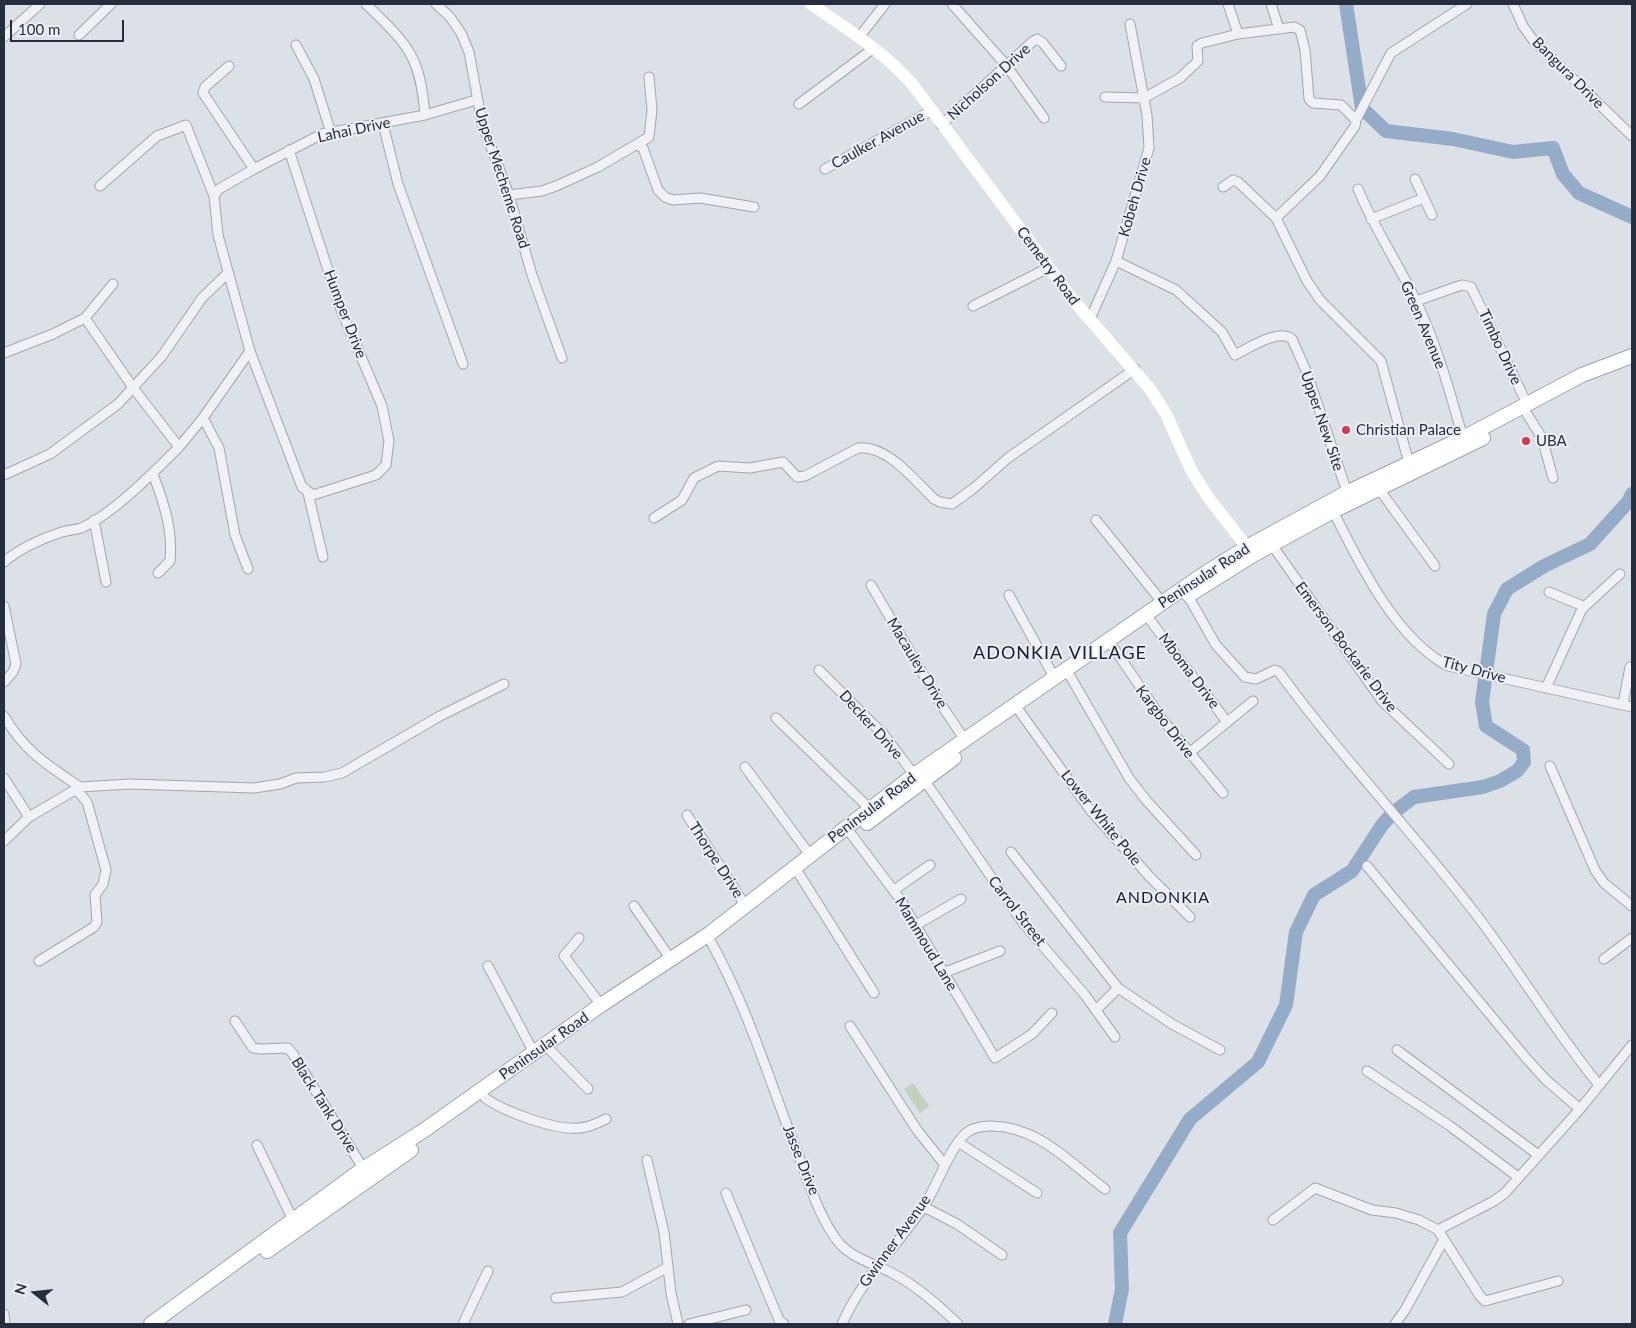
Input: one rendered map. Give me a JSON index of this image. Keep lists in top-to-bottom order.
{
  "streets": {
    "main road": ["Peninsular Road"],
    "street": [
      "Bangura Drive",
      "Nicholson Drive",
      "Lahai Drive",
      "Caulker Avenue",
      "Upper Mecheme Road",
      "Kobeh Drive",
      "Cemetry Road",
      "Humper Drive",
      "Green Avenue",
      "Timbo Drive",
      "Upper New Site",
      "Emerson Bockarie Drive",
      "Macauley Drive",
      "Tity Drive",
      "Mboma Drive",
      "Kargbo Drive",
      "Decker Drive",
      "Lower White Pole",
      "Thorpe Drive",
      "Carrol Street",
      "Mammoud Lane",
      "Black Tank Drive",
      "Jasse Drive",
      "Gwinner Avenue"
    ]
  },
  "crossings": [
    ["Nicholson Drive", "Cemetry Road"],
    ["Lahai Drive", "Upper Mecheme Road"],
    ["Lahai Drive", "Humper Drive"],
    ["Caulker Avenue", "Cemetry Road"],
    ["Kobeh Drive", "Cemetry Road"],
    ["Kobeh Drive", "Upper New Site"],
    ["Cemetry Road", "Peninsular Road"],
    ["Green Avenue", "Timbo Drive"],
    ["Green Avenue", "Peninsular Road"],
    ["Timbo Drive", "Peninsular Road"],
    ["Upper New Site", "Peninsular Road"],
    ["Peninsular Road", "Emerson Bockarie Drive"],
    ["Peninsular Road", "Macauley Drive"],
    ["Peninsular Road", "Tity Drive"],
    ["Peninsular Road", "Mboma Drive"],
    ["Peninsular Road", "Kargbo Drive"],
    ["Peninsular Road", "Decker Drive"],
    ["Peninsular Road", "Lower White Pole"],
    ["Peninsular Road", "Thorpe Drive"],
    ["Peninsular Road", "Carrol Street"],
    ["Peninsular Road", "Mammoud Lane"],
    ["Peninsular Road", "Black Tank Drive"],
    ["Peninsular Road", "Jasse Drive"],
    ["Decker Drive", "Carrol Street"],
    ["Jasse Drive", "Gwinner Avenue"]
  ],
  "districts": ["ADONKIA VILLAGE", "ANDONKIA"],
  "places": ["Christian Palace", "UBA"],
  "scale_bar": "100 m",
  "north": "left"
}
